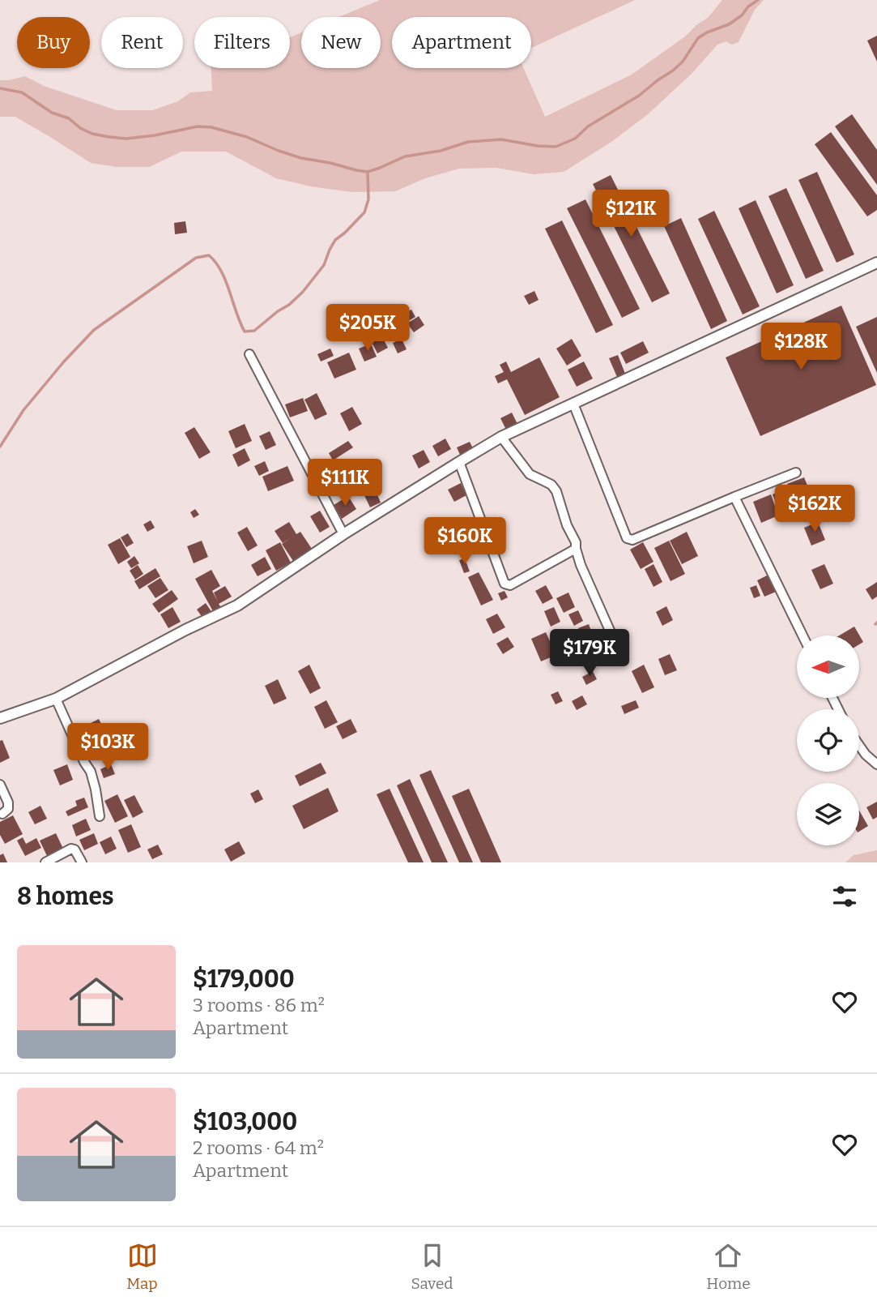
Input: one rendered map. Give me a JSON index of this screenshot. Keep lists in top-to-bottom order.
{
  "north": "left",
  "page": {
    "chip": [
      "Buy",
      "Rent",
      "Filters",
      "New",
      "Apartment"
    ],
    "price": [
      "$121K",
      "$205K",
      "$128K",
      "$111K",
      "$162K",
      "$160K",
      "$179K",
      "$103K"
    ],
    "heading": "8 homes",
    "list": [
      {
        "name": "$179,000",
        "note": "3 rooms · 86 m² · Apartment"
      },
      {
        "name": "$103,000",
        "note": "2 rooms · 64 m² · Apartment"
      }
    ],
    "tabs": ["Map", "Saved", "Home"]
  }
}
